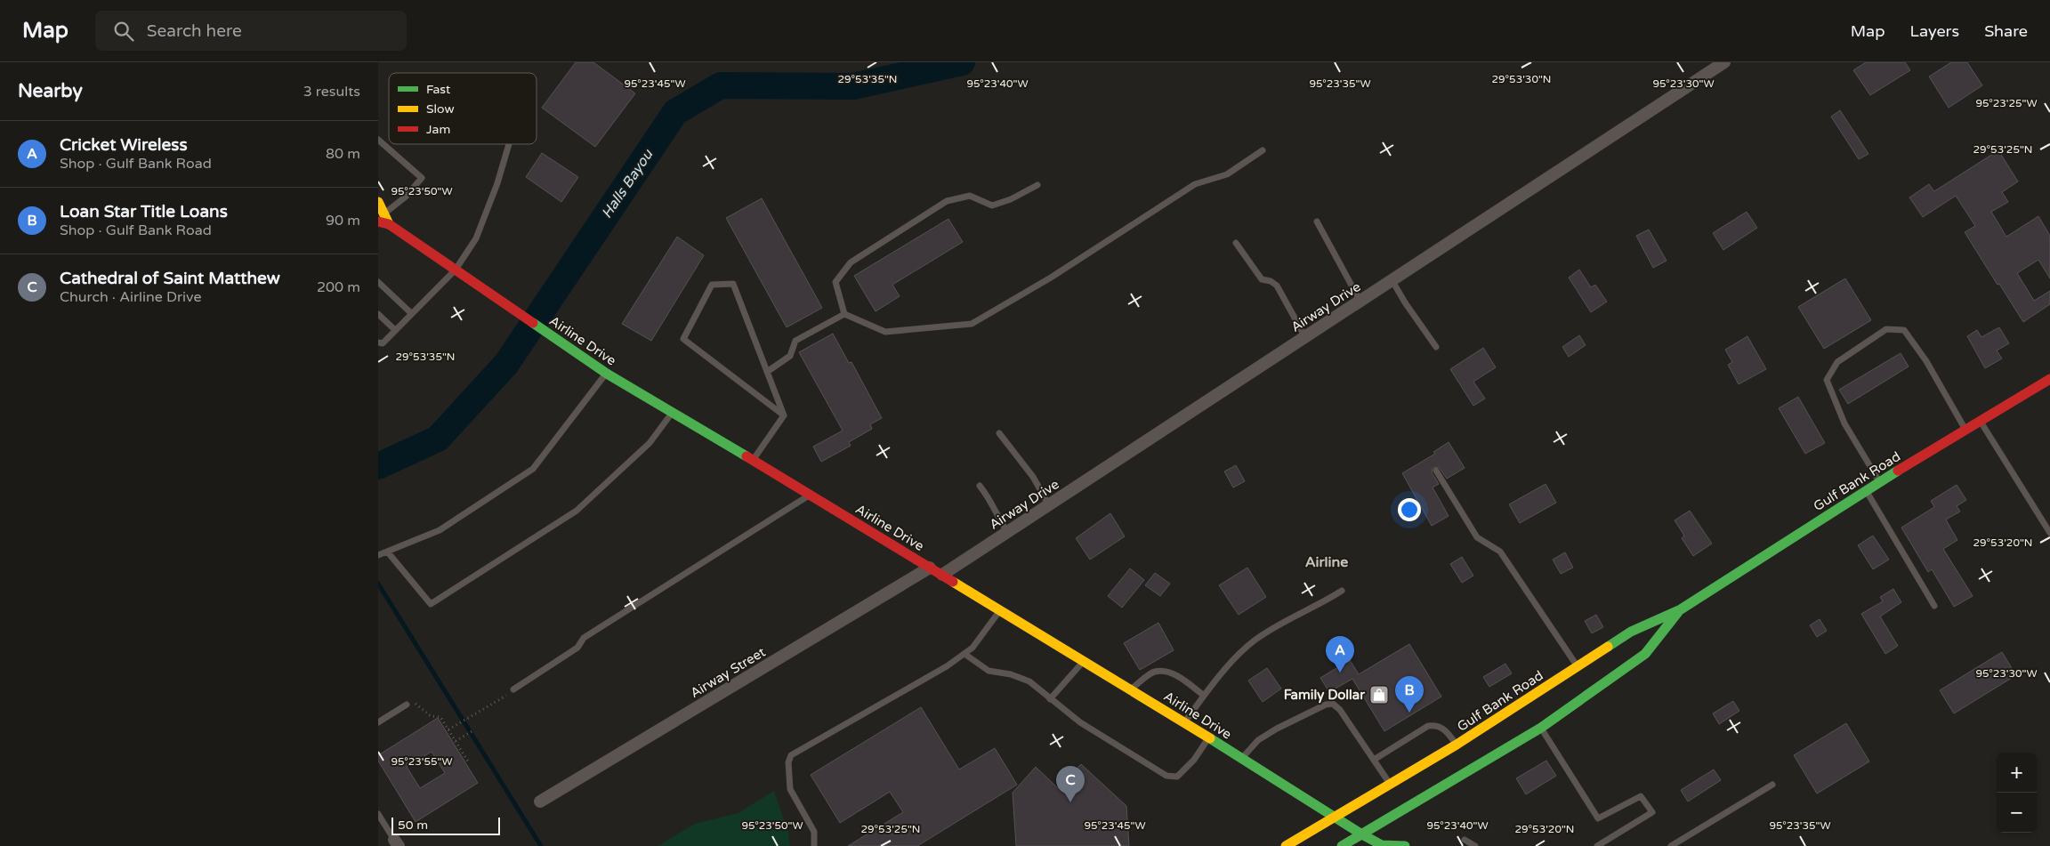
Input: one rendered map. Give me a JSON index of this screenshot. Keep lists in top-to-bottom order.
{
  "streets": {
    "main road": ["Airline Drive", "Gulf Bank Road"],
    "street": ["Airway Drive", "Airway Street"]
  },
  "crossings": [
    ["Airway Drive", "Airline Drive"],
    ["Airline Drive", "Gulf Bank Road"],
    ["Airline Drive", "Airway Street"]
  ],
  "districts": ["Airline"],
  "water": ["Halls Bayou"],
  "places": {
    "shop": ["Family Dollar"]
  },
  "legend": ["Fast", "Slow", "Jam"],
  "scale_bar": "50 m",
  "page": {
    "header": "Map",
    "search": "Search here",
    "nav": ["Map", "Layers", "Share"],
    "heading": ["Nearby", "3 results"],
    "list": [
      {
        "mark": "A",
        "name": "Cricket Wireless",
        "note": "Shop · Gulf Bank Road",
        "value": "80 m"
      },
      {
        "mark": "B",
        "name": "Loan Star Title Loans",
        "note": "Shop · Gulf Bank Road",
        "value": "90 m"
      },
      {
        "mark": "C",
        "name": "Cathedral of Saint Matthew",
        "note": "Church · Airline Drive",
        "value": "200 m"
      }
    ],
    "pins": ["A", "B", "C"],
    "map_buttons": ["+", "−"],
    "scale": "50 m"
  },
  "coordinates": [
    "29°53'35\"N",
    "29°53'30\"N",
    "95°23'45\"W",
    "95°23'40\"W",
    "95°23'35\"W",
    "95°23'30\"W",
    "95°23'25\"W",
    "29°53'25\"N",
    "95°23'50\"W",
    "29°53'20\"N",
    "95°23'55\"W"
  ]
}
